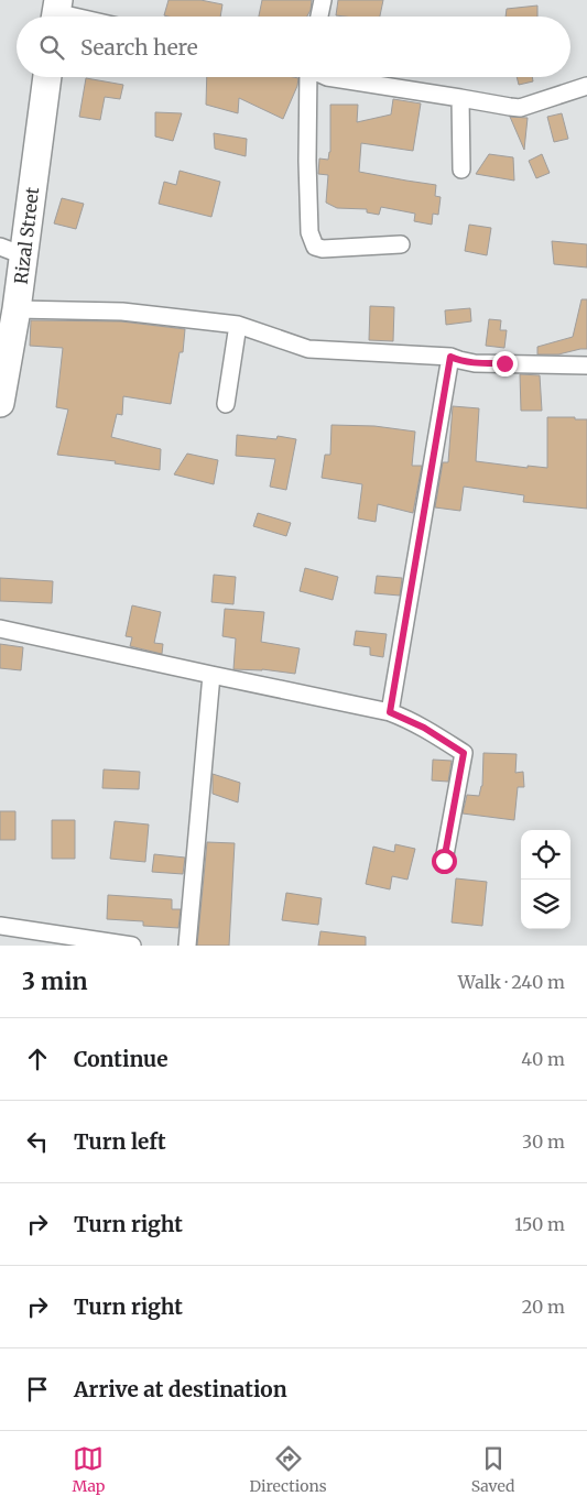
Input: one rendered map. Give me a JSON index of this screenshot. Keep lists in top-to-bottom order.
{
  "streets": {
    "highway": ["Rizal Street"]
  },
  "page": {
    "search": "Search here",
    "heading": ["3 min", "Walk · 240 m"],
    "list": [
      ["Continue", "40 m"],
      ["Turn left", "30 m"],
      ["Turn right", "150 m"],
      ["Turn right", "20 m"],
      "Arrive at destination"
    ],
    "nav": ["Map", "Directions", "Saved"]
  }
}
